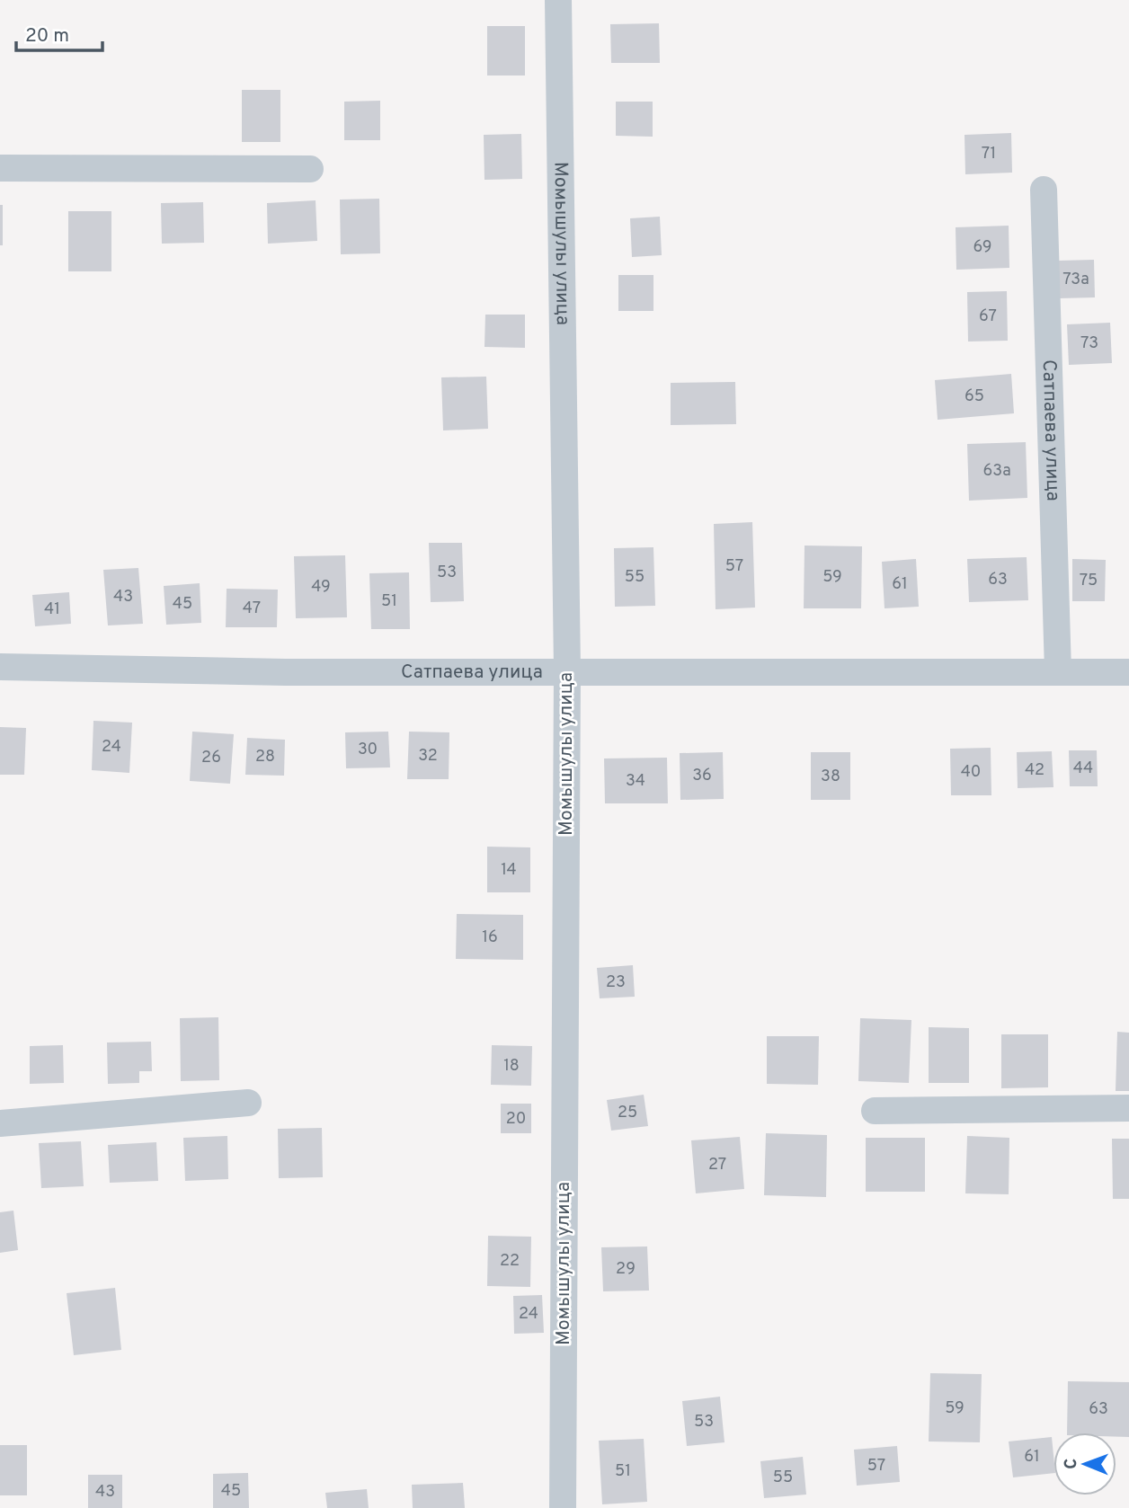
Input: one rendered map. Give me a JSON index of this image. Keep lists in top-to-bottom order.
{
  "streets": {
    "street": ["Момышулы улица", "Сатпаева улица"]
  },
  "crossings": [
    ["Момышулы улица", "Сатпаева улица"]
  ],
  "house_numbers": [
    "71",
    "69",
    "73а",
    "67",
    "73",
    "65",
    "63а",
    "57",
    "53",
    "55",
    "59",
    "63",
    "75",
    "61",
    "49",
    "43",
    "51",
    "45",
    "47",
    "41",
    "24",
    "30",
    "32",
    "28",
    "26",
    "44",
    "42",
    "40",
    "36",
    "38",
    "34",
    "14",
    "16",
    "23",
    "18",
    "25",
    "20",
    "27",
    "22",
    "29",
    "24",
    "59",
    "63",
    "53",
    "61",
    "57",
    "51",
    "55",
    "45",
    "43"
  ],
  "scale_bar": "20 m",
  "north": "left"
}
